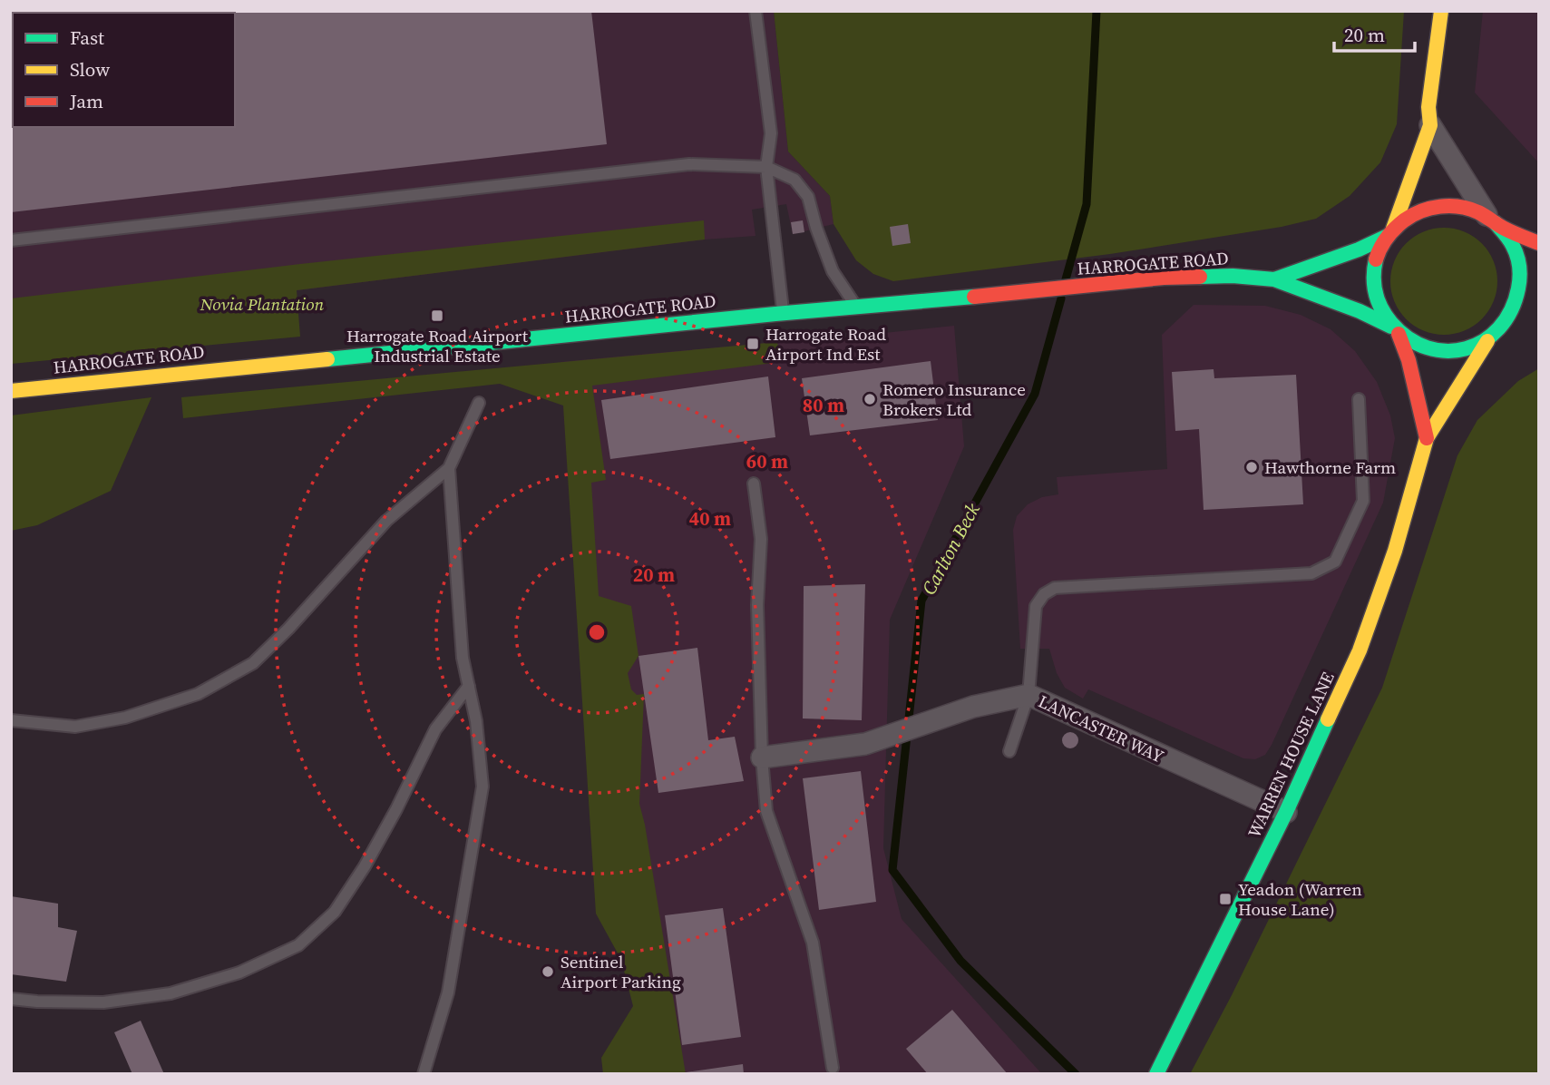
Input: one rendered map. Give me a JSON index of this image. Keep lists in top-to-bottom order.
{
  "streets": {
    "main road": ["HARROGATE ROAD", "WARREN HOUSE LANE"],
    "street": ["LANCASTER WAY"]
  },
  "crossings": [
    ["HARROGATE ROAD", "WARREN HOUSE LANE"],
    ["LANCASTER WAY", "WARREN HOUSE LANE"]
  ],
  "water": ["Carlton Beck"],
  "parks": ["Novia Plantation"],
  "places": {
    "transit": ["Harrogate Road Airport Industrial Estate", "Harrogate Road Airport Ind Est", "Yeadon (Warren House Lane)"],
    "other": ["Romero Insurance Brokers Ltd", "Hawthorne Farm", "Sentinel Airport Parking"]
  },
  "legend": ["Fast", "Slow", "Jam"],
  "scale_bar": "20 m",
  "rings": [
    "80 m",
    "60 m",
    "40 m",
    "20 m"
  ]
}
